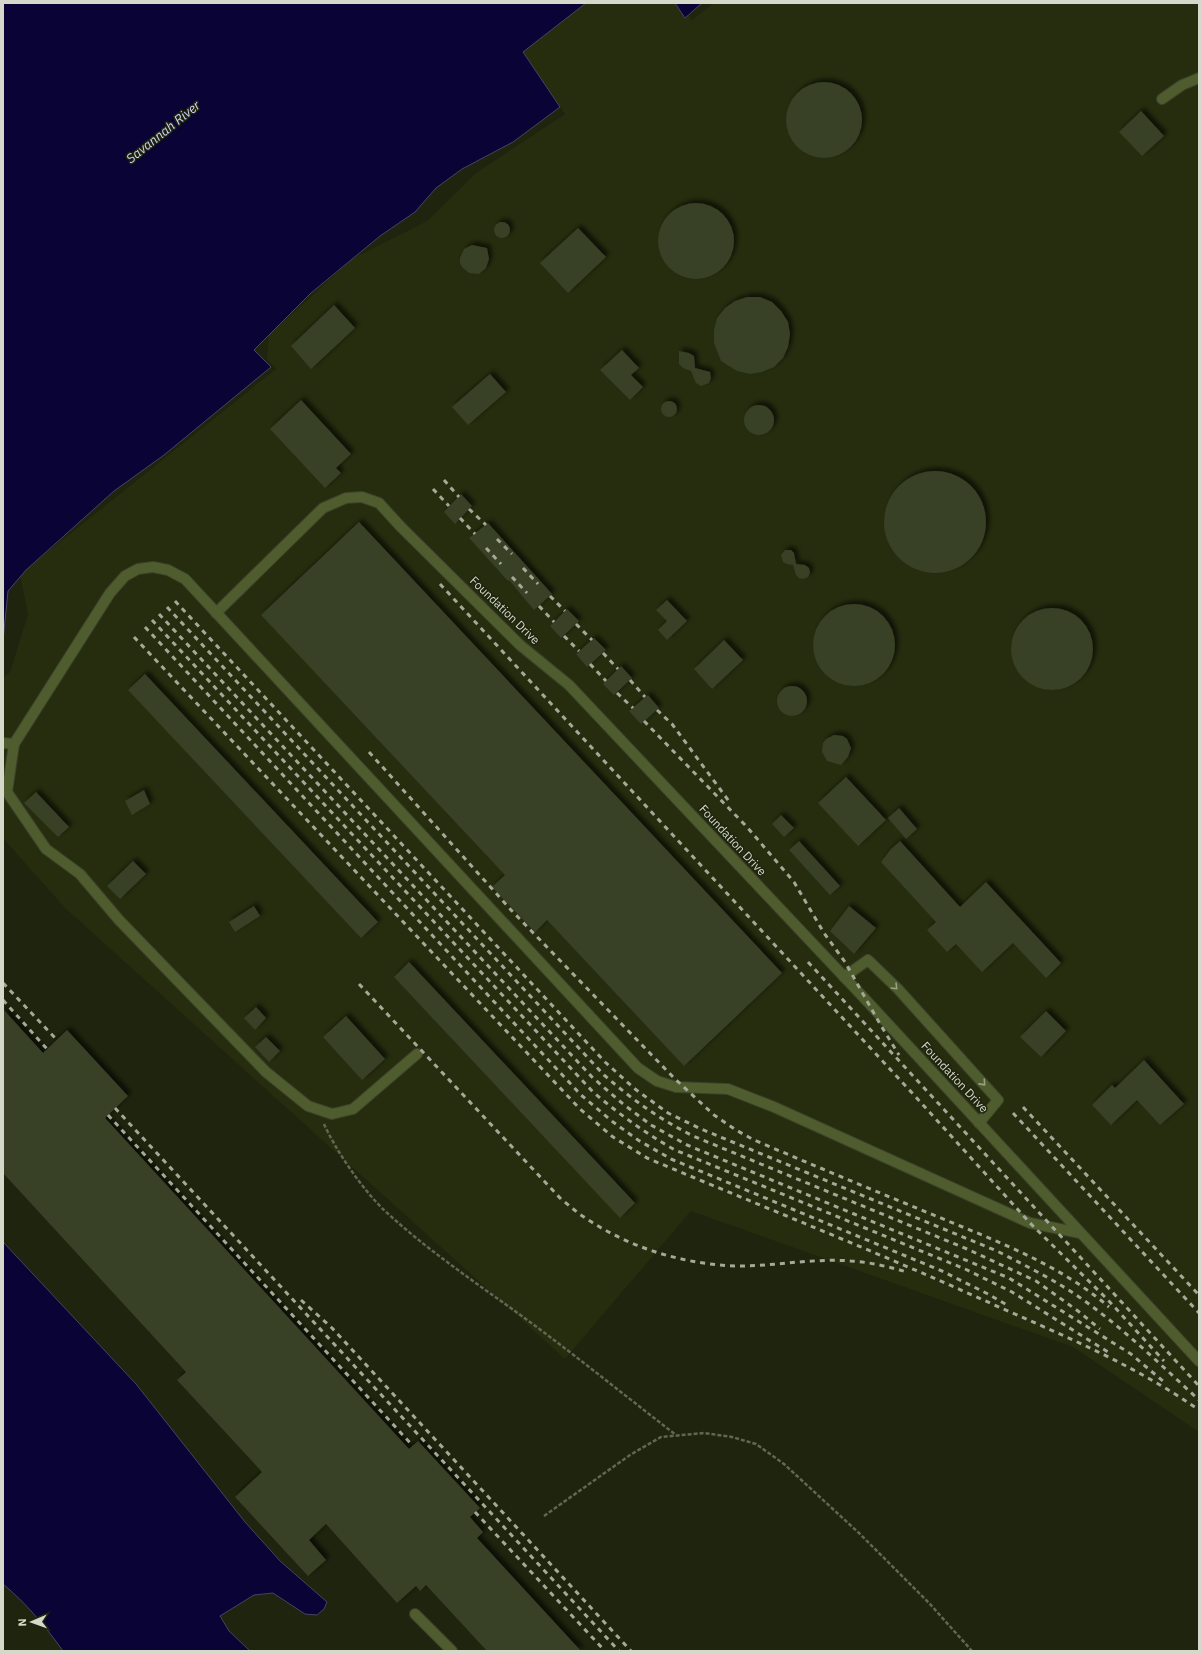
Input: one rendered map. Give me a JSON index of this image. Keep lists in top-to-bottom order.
{
  "streets": {
    "street": ["Foundation Drive"]
  },
  "water": ["Savannah River"],
  "north": "left"
}
